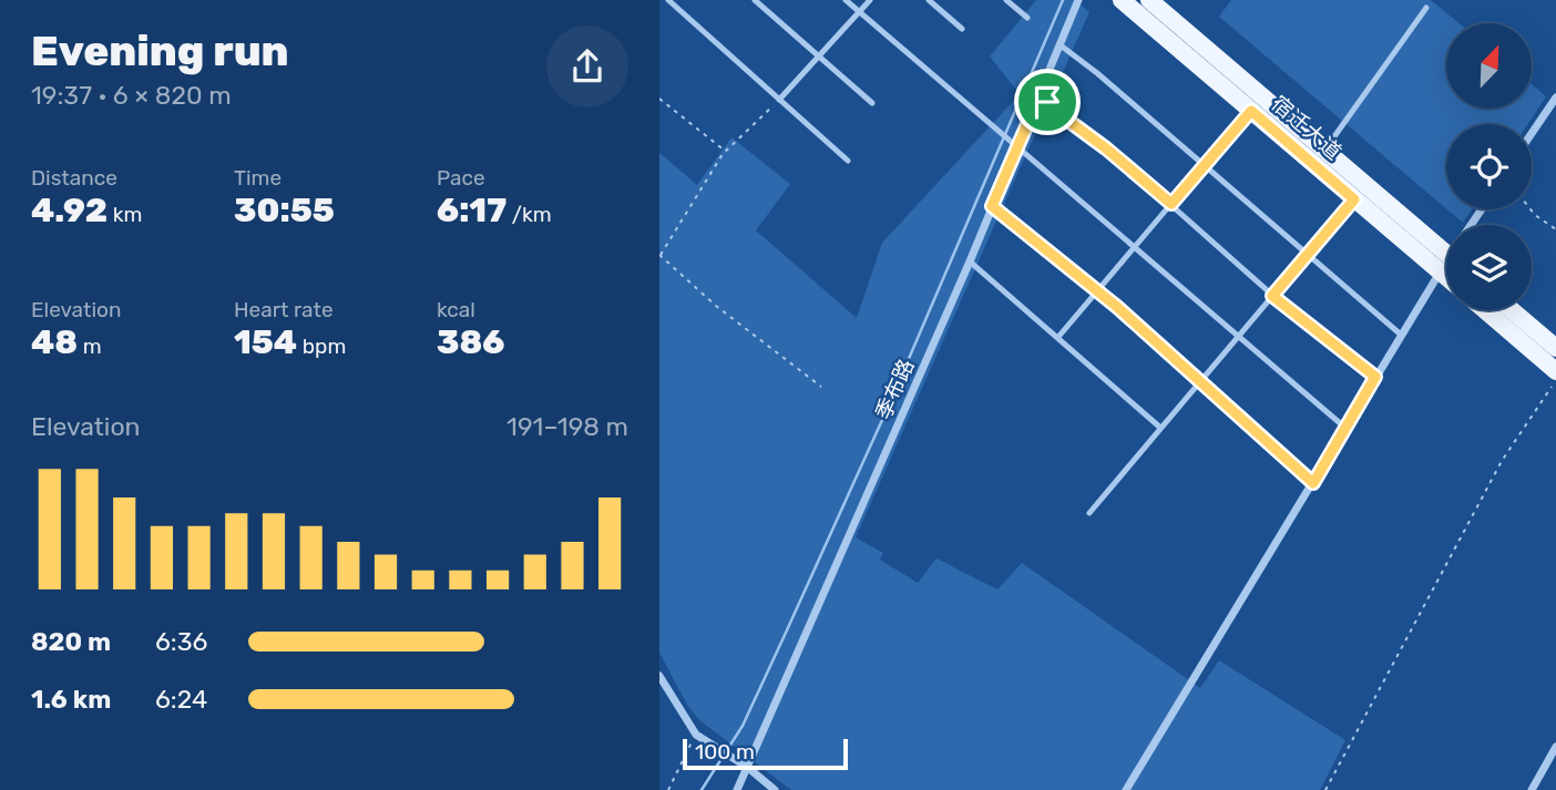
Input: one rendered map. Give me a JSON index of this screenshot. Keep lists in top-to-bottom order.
{
  "streets": {
    "main road": ["宿迁大道"],
    "street": ["季布路"]
  },
  "scale_bar": "100 m",
  "north": "top right",
  "page": {
    "heading": ["Evening run", "19:37 · 6 × 820 m"],
    "stats": [
      ["Distance", "4.92 km"],
      ["Time", "30:55"],
      ["Pace", "6:17 /km"],
      ["Elevation", "48 m"],
      ["Heart rate", "154 bpm"],
      ["kcal", "386"]
    ],
    "chart": ["Elevation", "191–198 m"],
    "list": [
      {
        "name": "820 m",
        "note": "6:36"
      },
      {
        "name": "1.6 km",
        "note": "6:24"
      }
    ],
    "scale": "100 m"
  }
}
